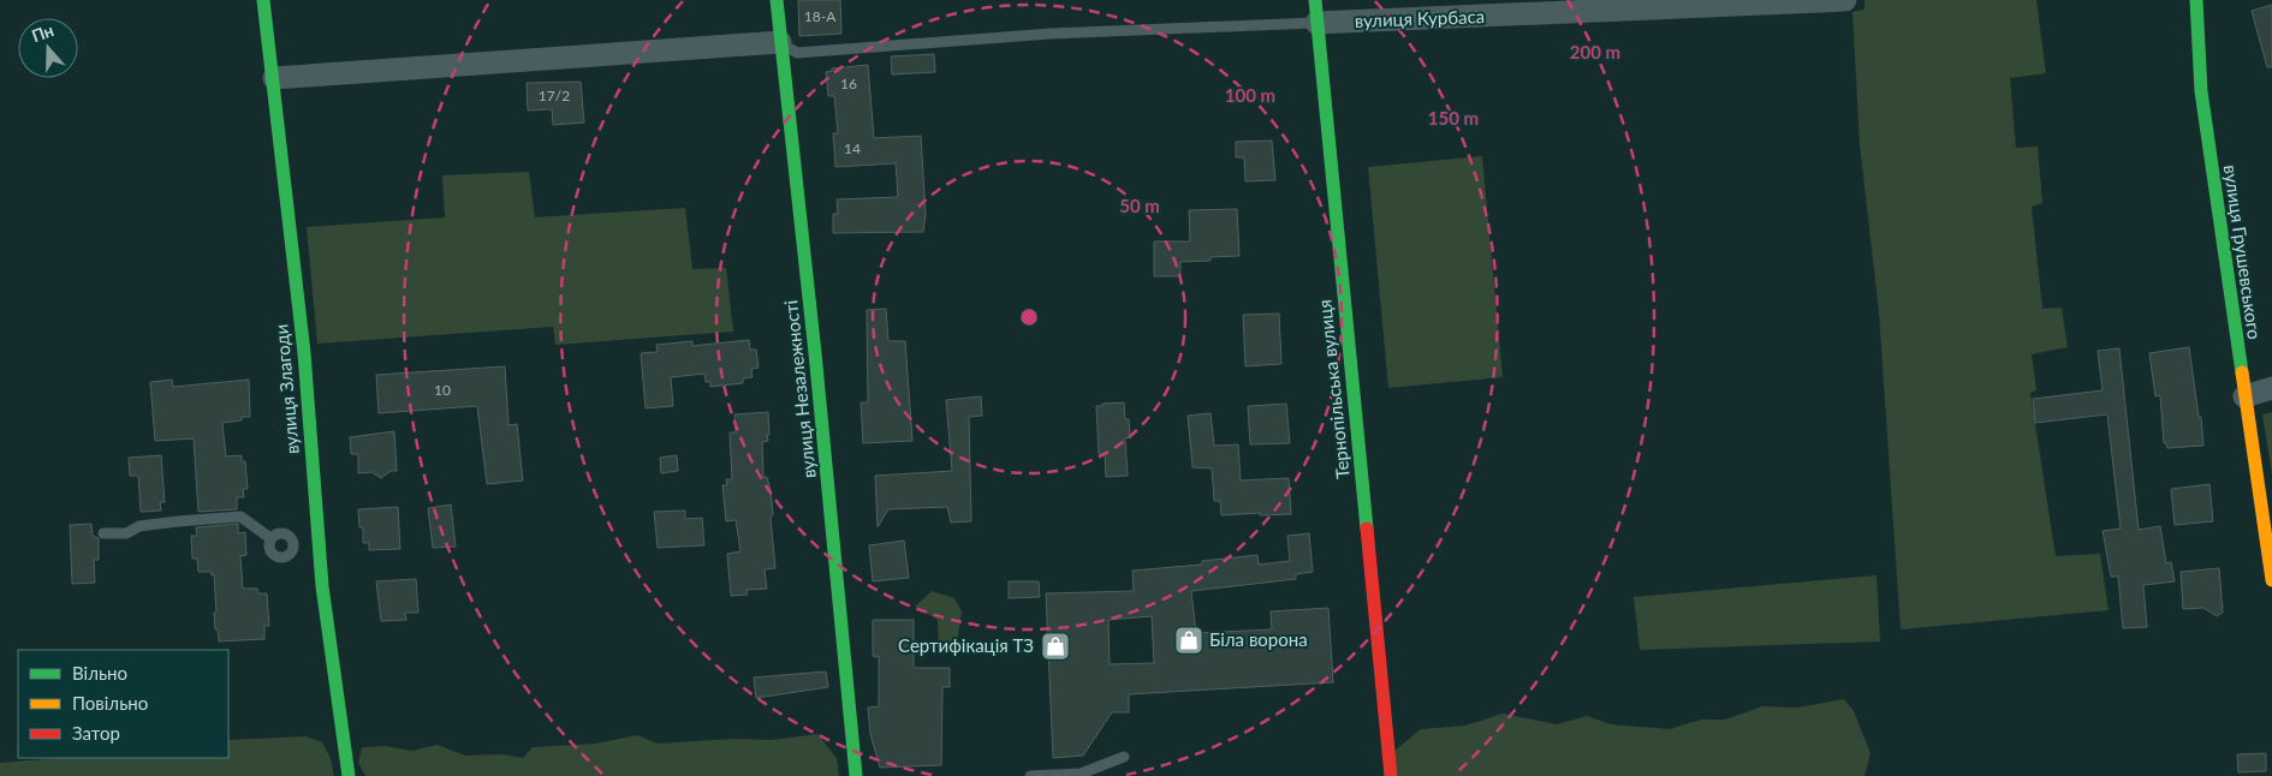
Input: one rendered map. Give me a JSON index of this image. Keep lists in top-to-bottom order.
{
  "streets": {
    "street": [
      "вулиця Курбаса",
      "вулиця Грушевського",
      "вулиця Злагоди",
      "вулиця Незалежності",
      "Тернопільська вулиця"
    ]
  },
  "crossings": [
    ["вулиця Курбаса", "Тернопільська вулиця"]
  ],
  "places": {
    "shop": ["Біла ворона", "Сертифікація ТЗ"]
  },
  "house_numbers": [
    "18-А",
    "16",
    "17/2",
    "14",
    "10"
  ],
  "legend": ["Вільно", "Повільно", "Затор"],
  "north": "top",
  "rings": [
    "200 m",
    "100 m",
    "150 m",
    "50 m"
  ]
}
